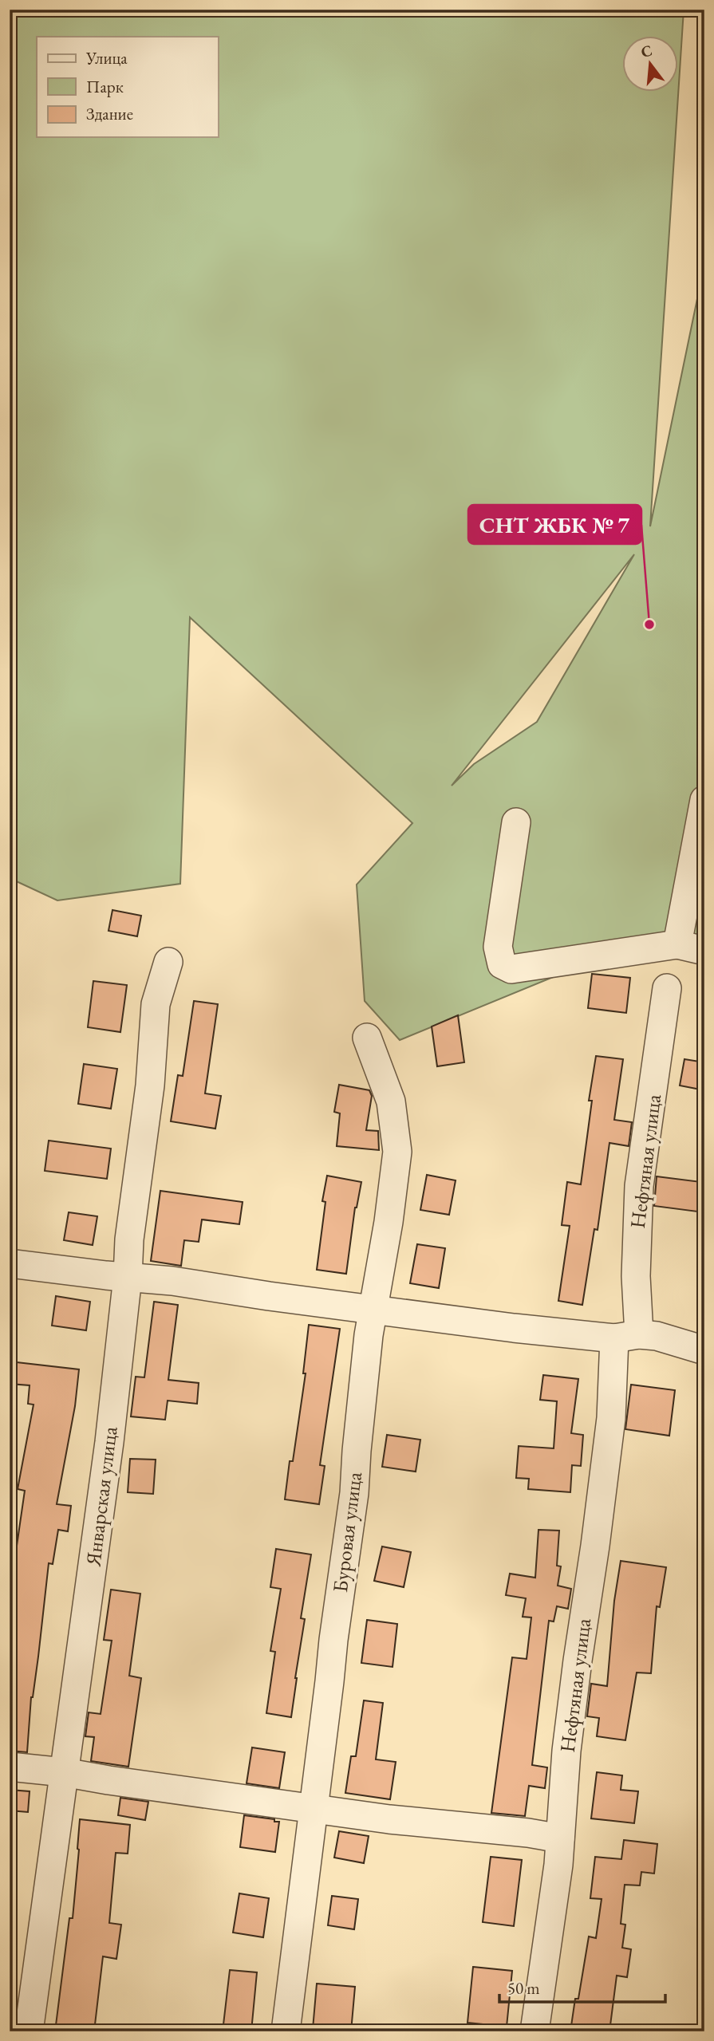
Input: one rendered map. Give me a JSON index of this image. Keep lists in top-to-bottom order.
{
  "streets": {
    "street": ["Нефтяная улица", "Январская улица", "Буровая улица"]
  },
  "places": ["СНТ ЖБК № 7"],
  "legend": ["Улица", "Парк", "Здание"],
  "scale_bar": "50 m",
  "north": "top"
}
